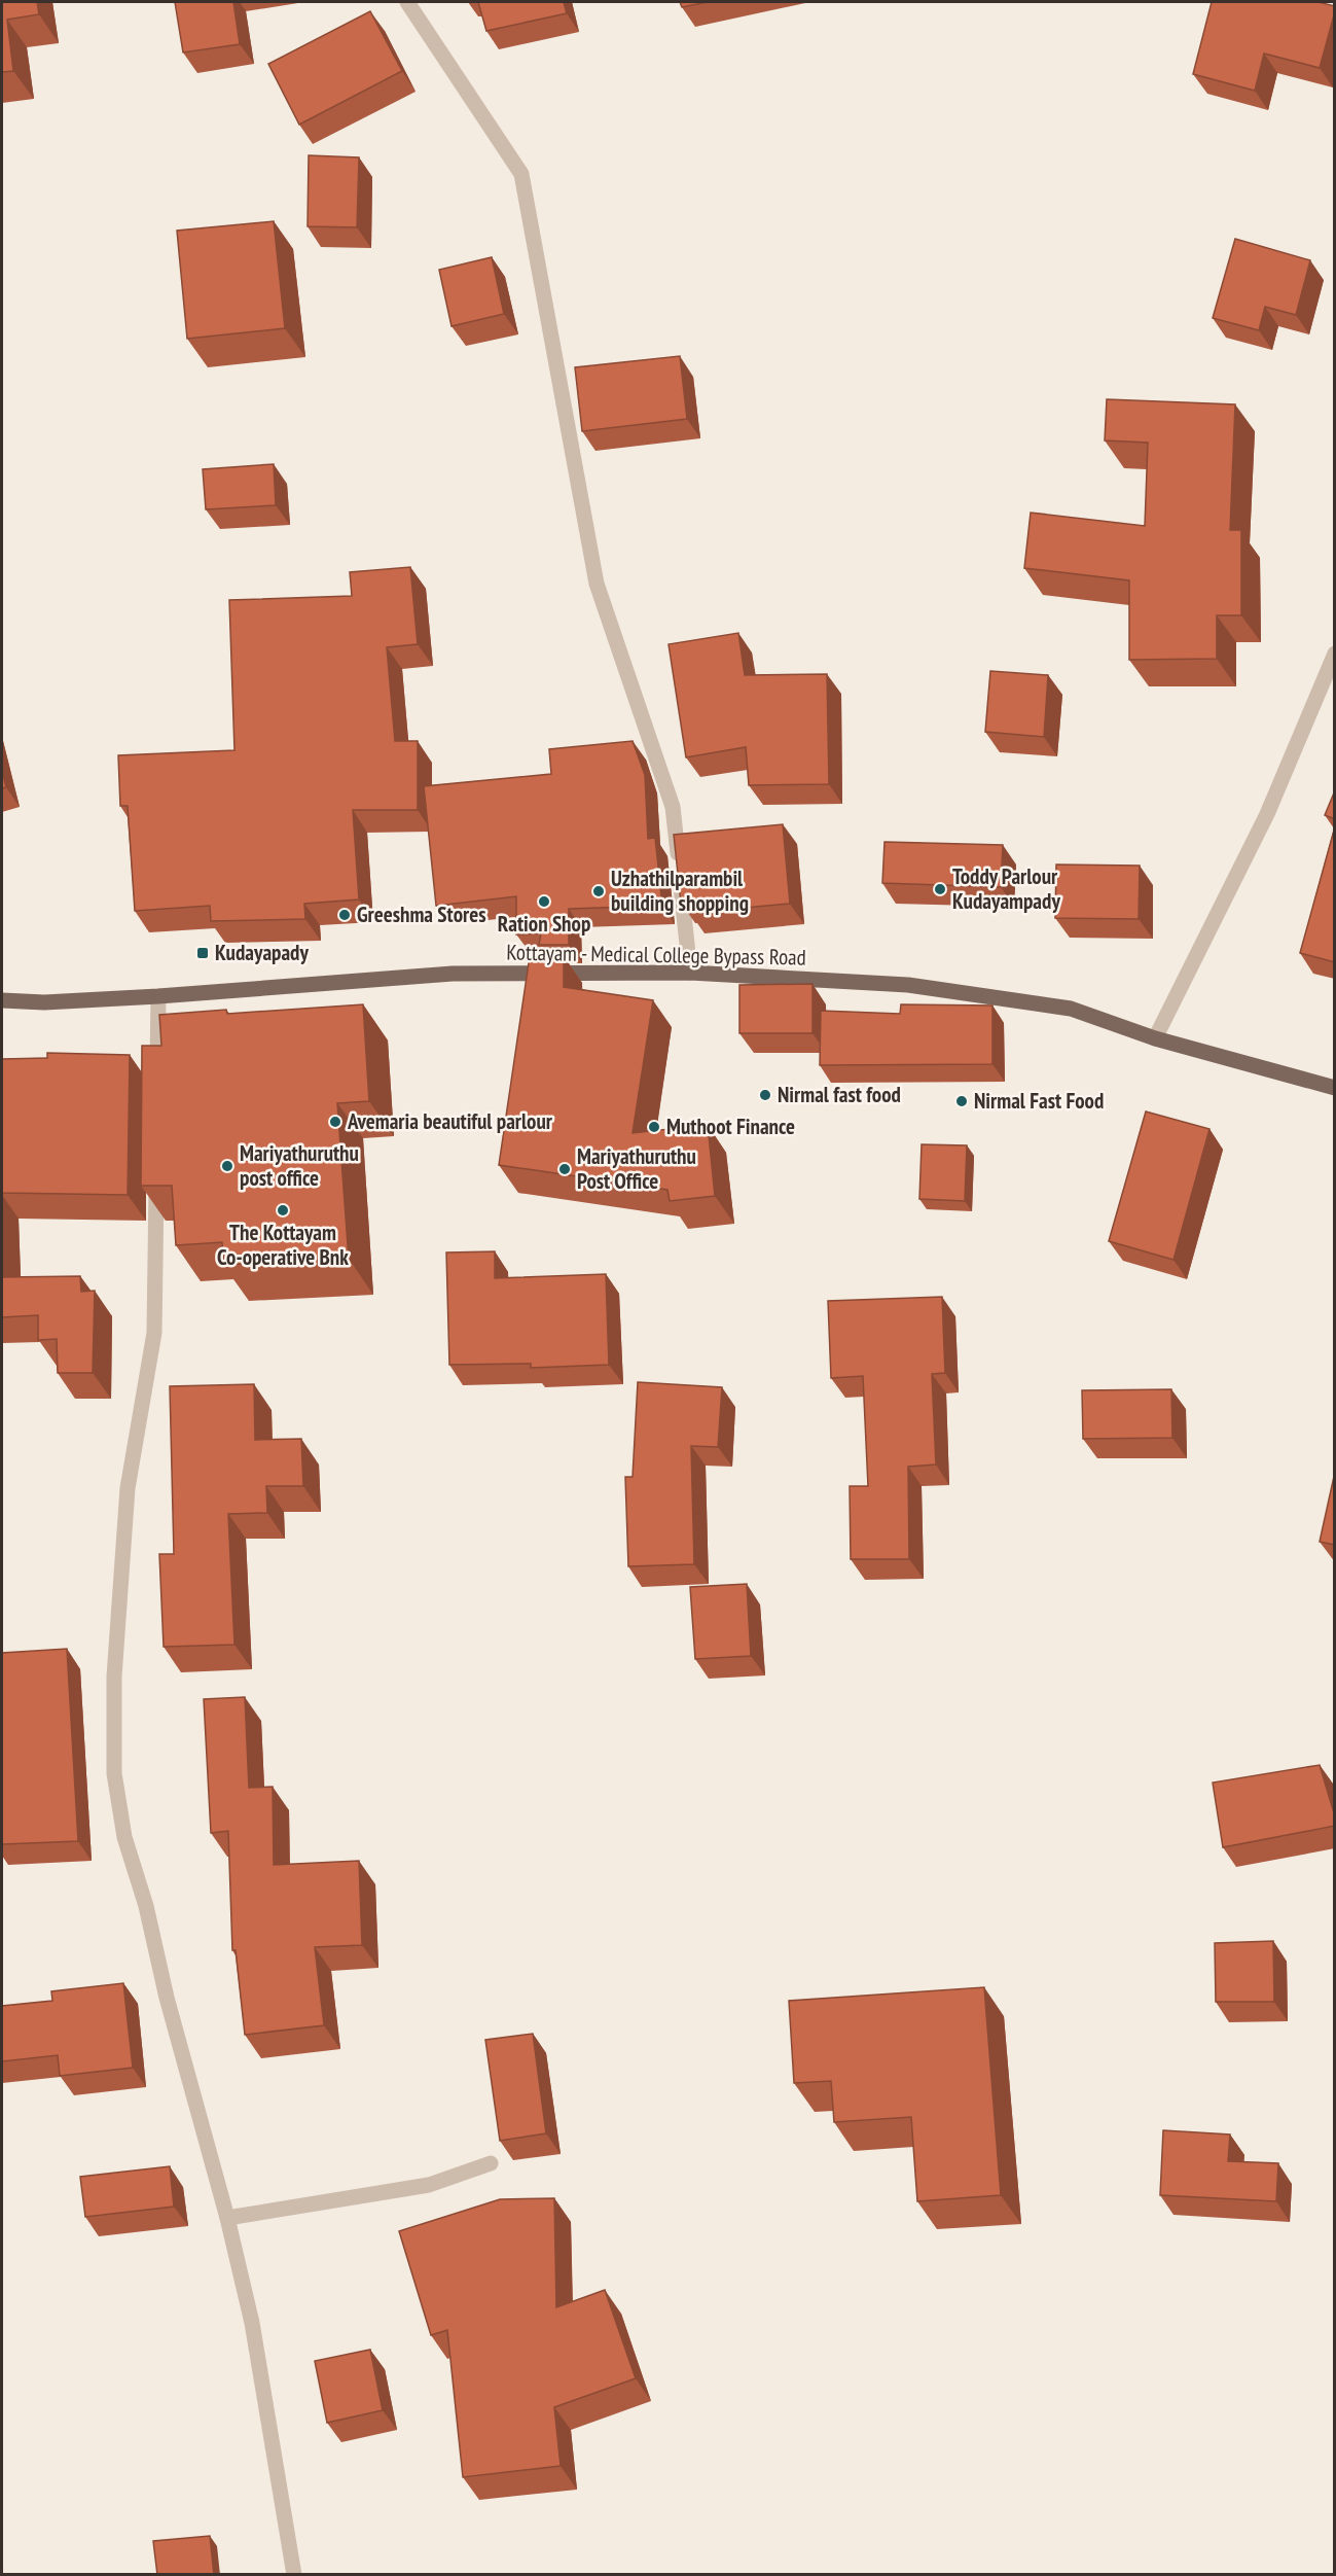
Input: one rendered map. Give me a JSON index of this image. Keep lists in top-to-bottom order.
{
  "streets": {
    "main road": ["Kottayam - Medical College Bypass Road"]
  },
  "places": {
    "other": [
      "Toddy Parlour Kudayampady",
      "Uzhathilparambil building shopping",
      "Ration Shop",
      "Greeshma Stores",
      "Nirmal fast food",
      "Nirmal Fast Food",
      "Avemaria beautiful parlour",
      "Muthoot Finance",
      "Mariyathuruthu post office",
      "Mariyathuruthu Post Office",
      "The Kottayam Co-operative Bnk"
    ],
    "transit": ["Kudayapady"]
  }
}
